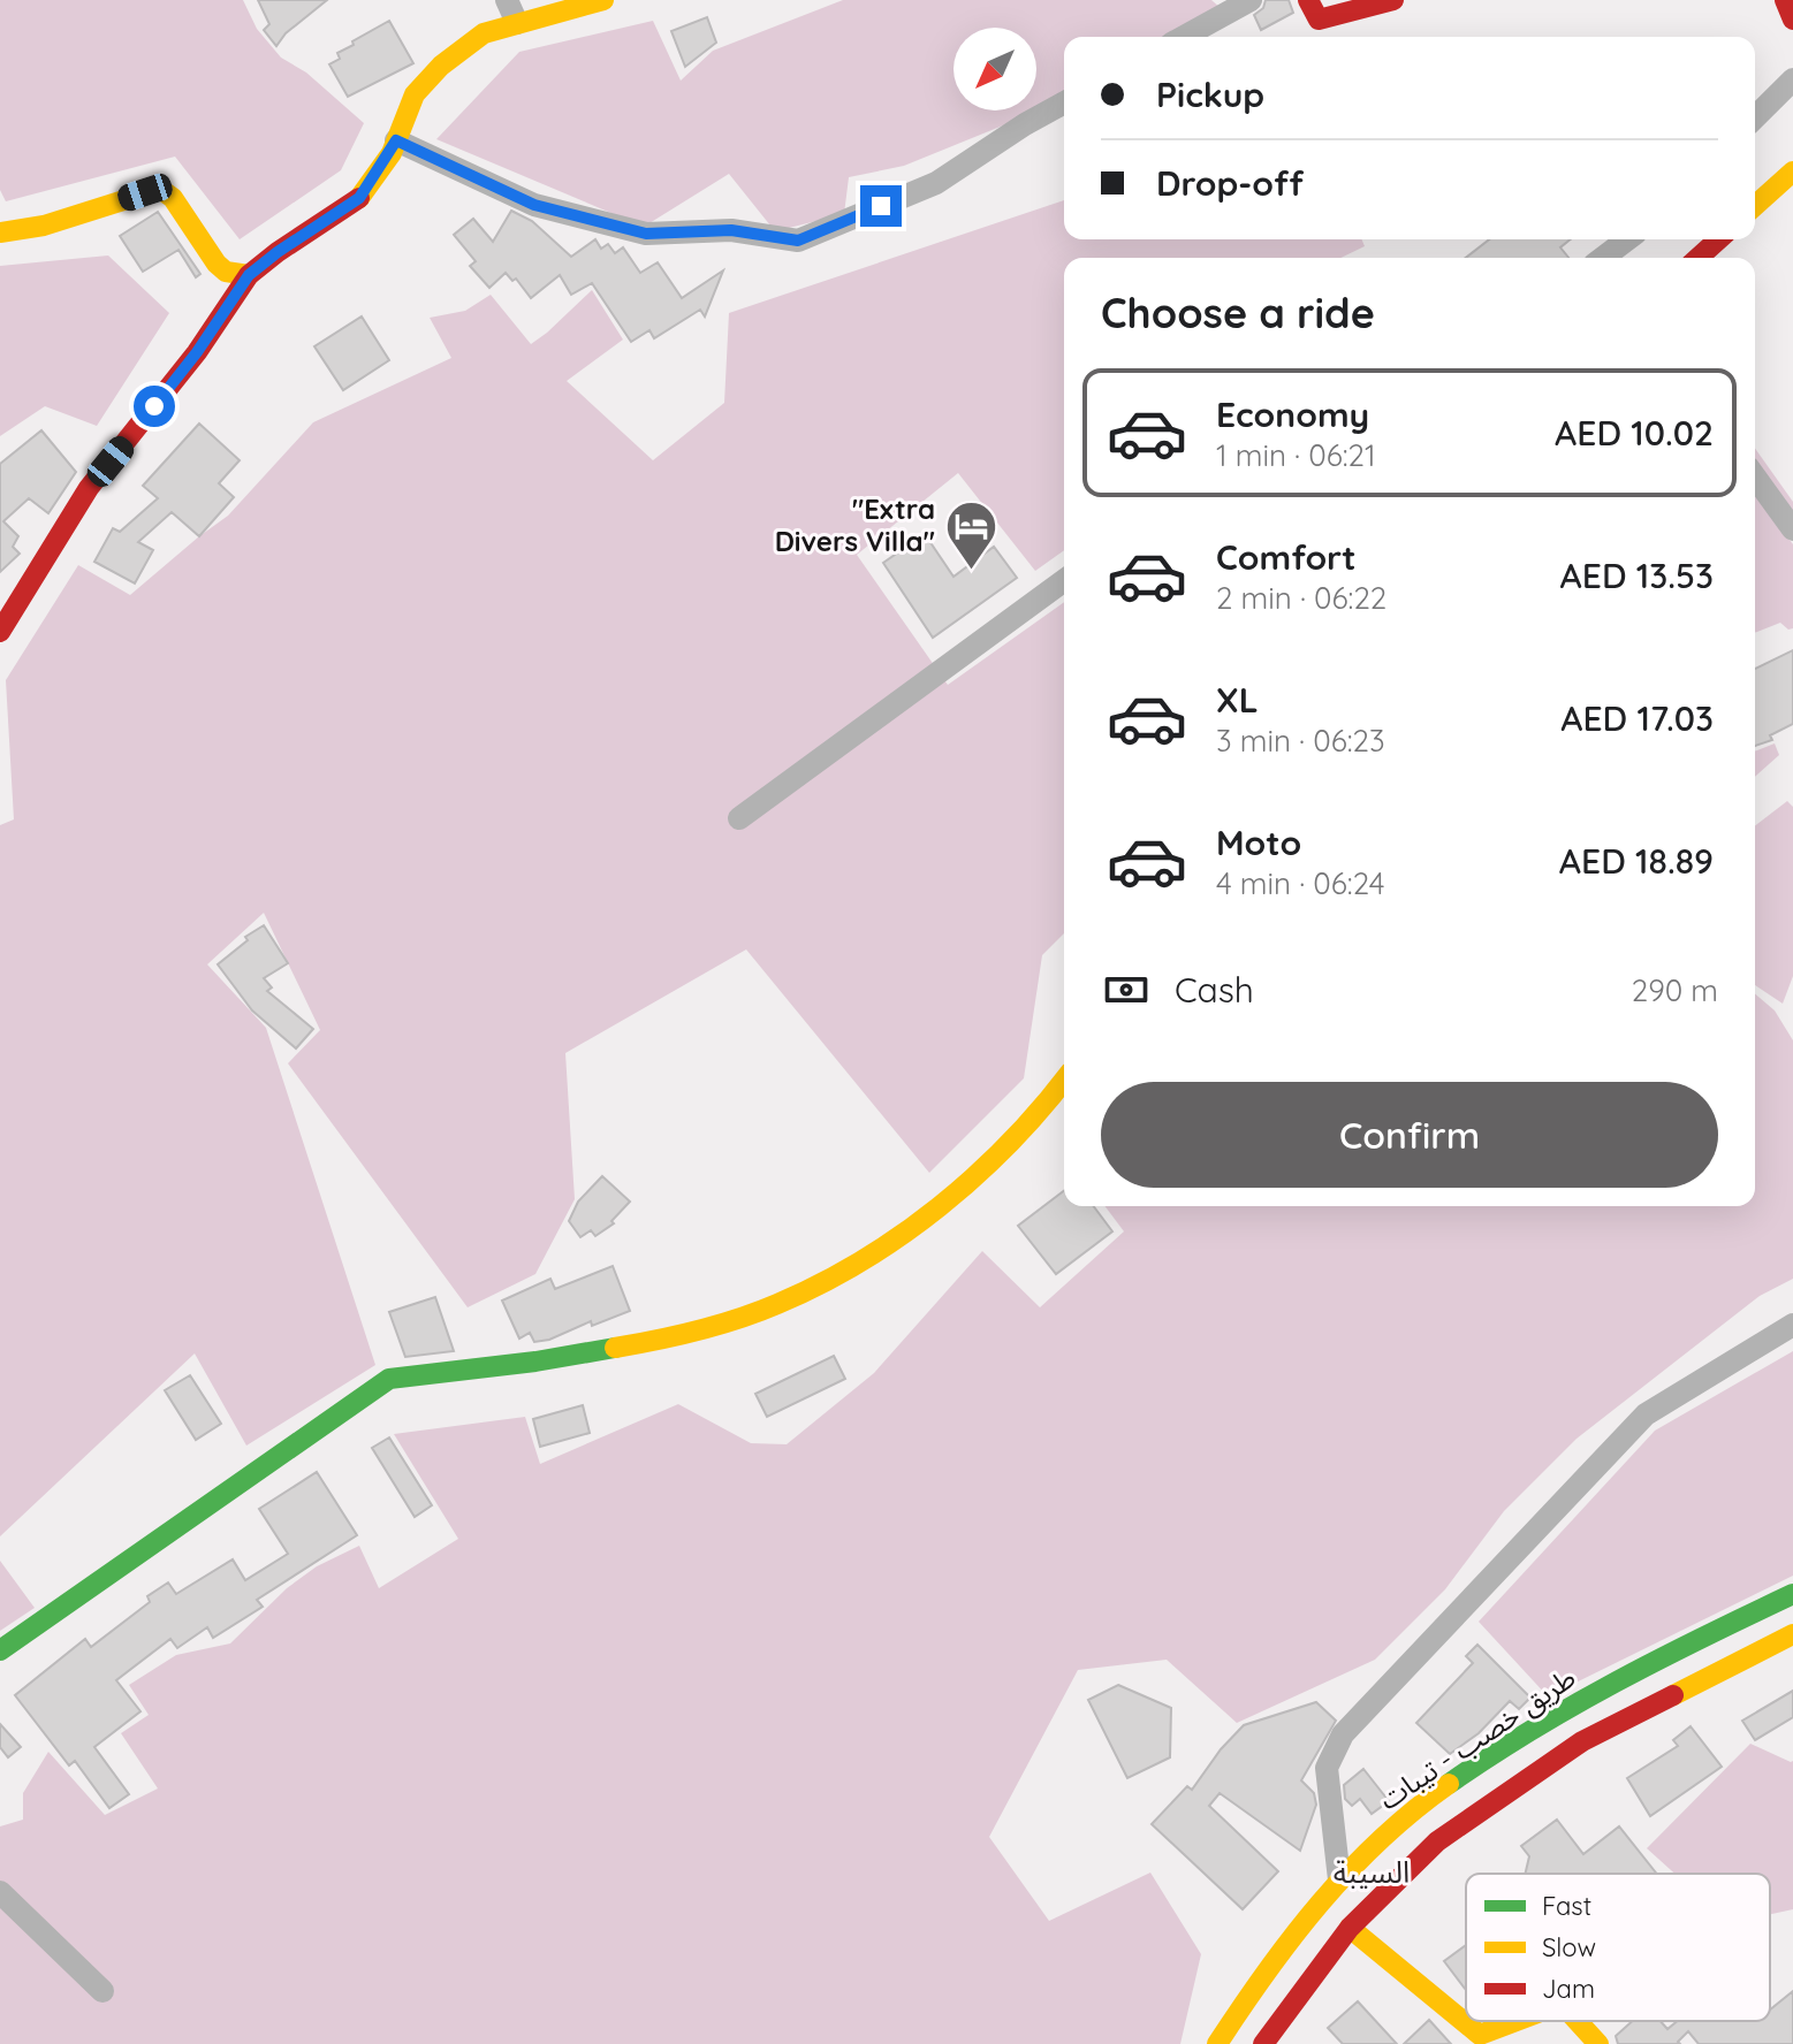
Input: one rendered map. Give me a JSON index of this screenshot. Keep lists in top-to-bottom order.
{
  "streets": {
    "main road": ["طريق خصب - تيبات"]
  },
  "districts": ["السيبة"],
  "places": {
    "hotel": ["\"Extra Divers Villa\""]
  },
  "legend": ["Fast", "Slow", "Jam"],
  "north": "bottom left",
  "page": {
    "banner": ["Pickup", "Drop-off"],
    "heading": "Choose a ride",
    "list": [
      {
        "name": "Economy",
        "note": "1 min · 06:21",
        "value": "AED 10.02"
      },
      {
        "name": "Comfort",
        "note": "2 min · 06:22",
        "value": "AED 13.53"
      },
      {
        "name": "XL",
        "note": "3 min · 06:23",
        "value": "AED 17.03"
      },
      {
        "name": "Moto",
        "note": "4 min · 06:24",
        "value": "AED 18.89"
      }
    ],
    "pay": ["Cash", "290 m"],
    "buttons": "Confirm"
  }
}
